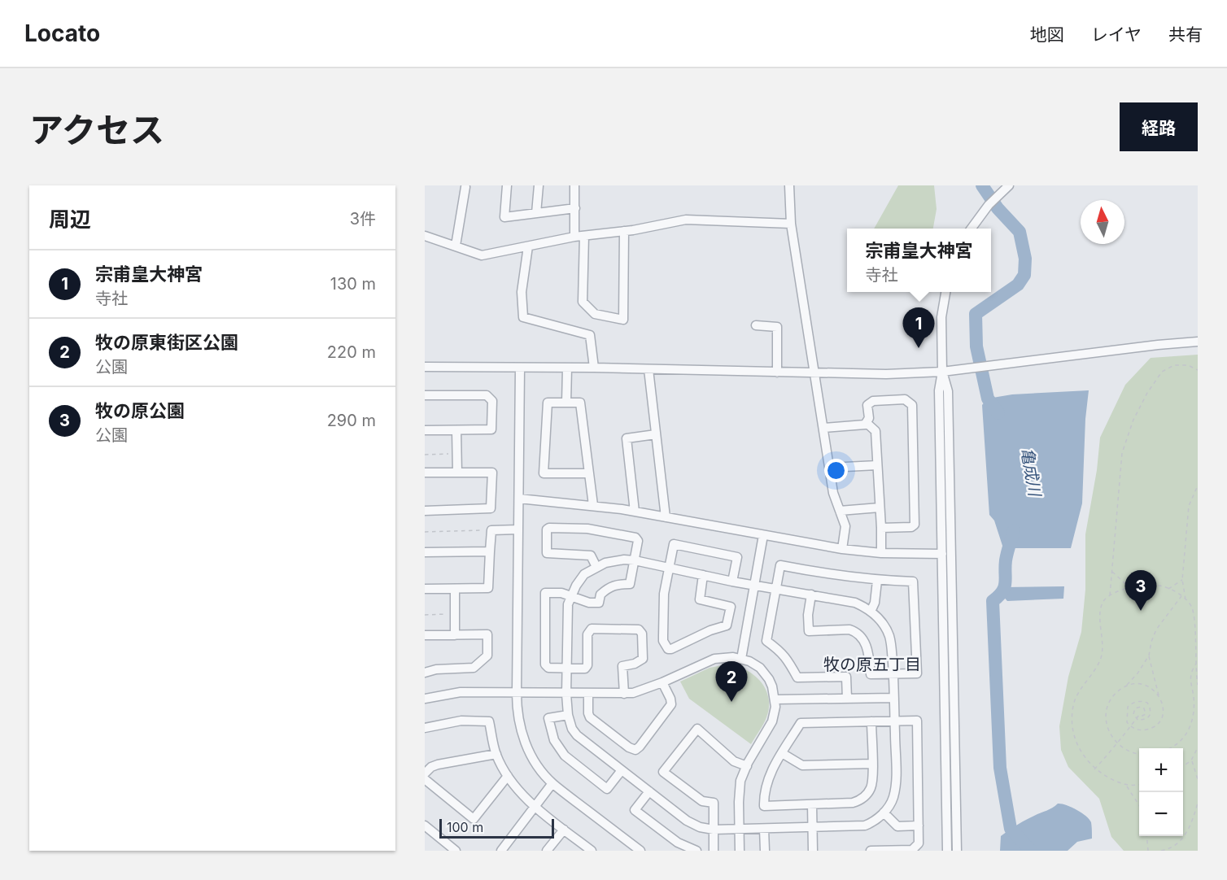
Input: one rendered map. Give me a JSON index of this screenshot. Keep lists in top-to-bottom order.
{
  "districts": ["牧の原五丁目"],
  "water": ["亀成川"],
  "scale_bar": "100 m",
  "north": "top",
  "page": {
    "header": "Locato",
    "nav": ["地図", "レイヤ", "共有"],
    "title": "アクセス",
    "buttons": "経路",
    "heading": ["周辺", "3件"],
    "popup": ["宗甫皇大神宮", "寺社"],
    "list": [
      {
        "mark": "1",
        "name": "宗甫皇大神宮",
        "note": "寺社",
        "value": "130 m"
      },
      {
        "mark": "2",
        "name": "牧の原東街区公園",
        "note": "公園",
        "value": "220 m"
      },
      {
        "mark": "3",
        "name": "牧の原公園",
        "note": "公園",
        "value": "290 m"
      }
    ],
    "pins": ["1", "3", "2"],
    "map_buttons": ["+", "−"],
    "scale": "100 m"
  }
}
